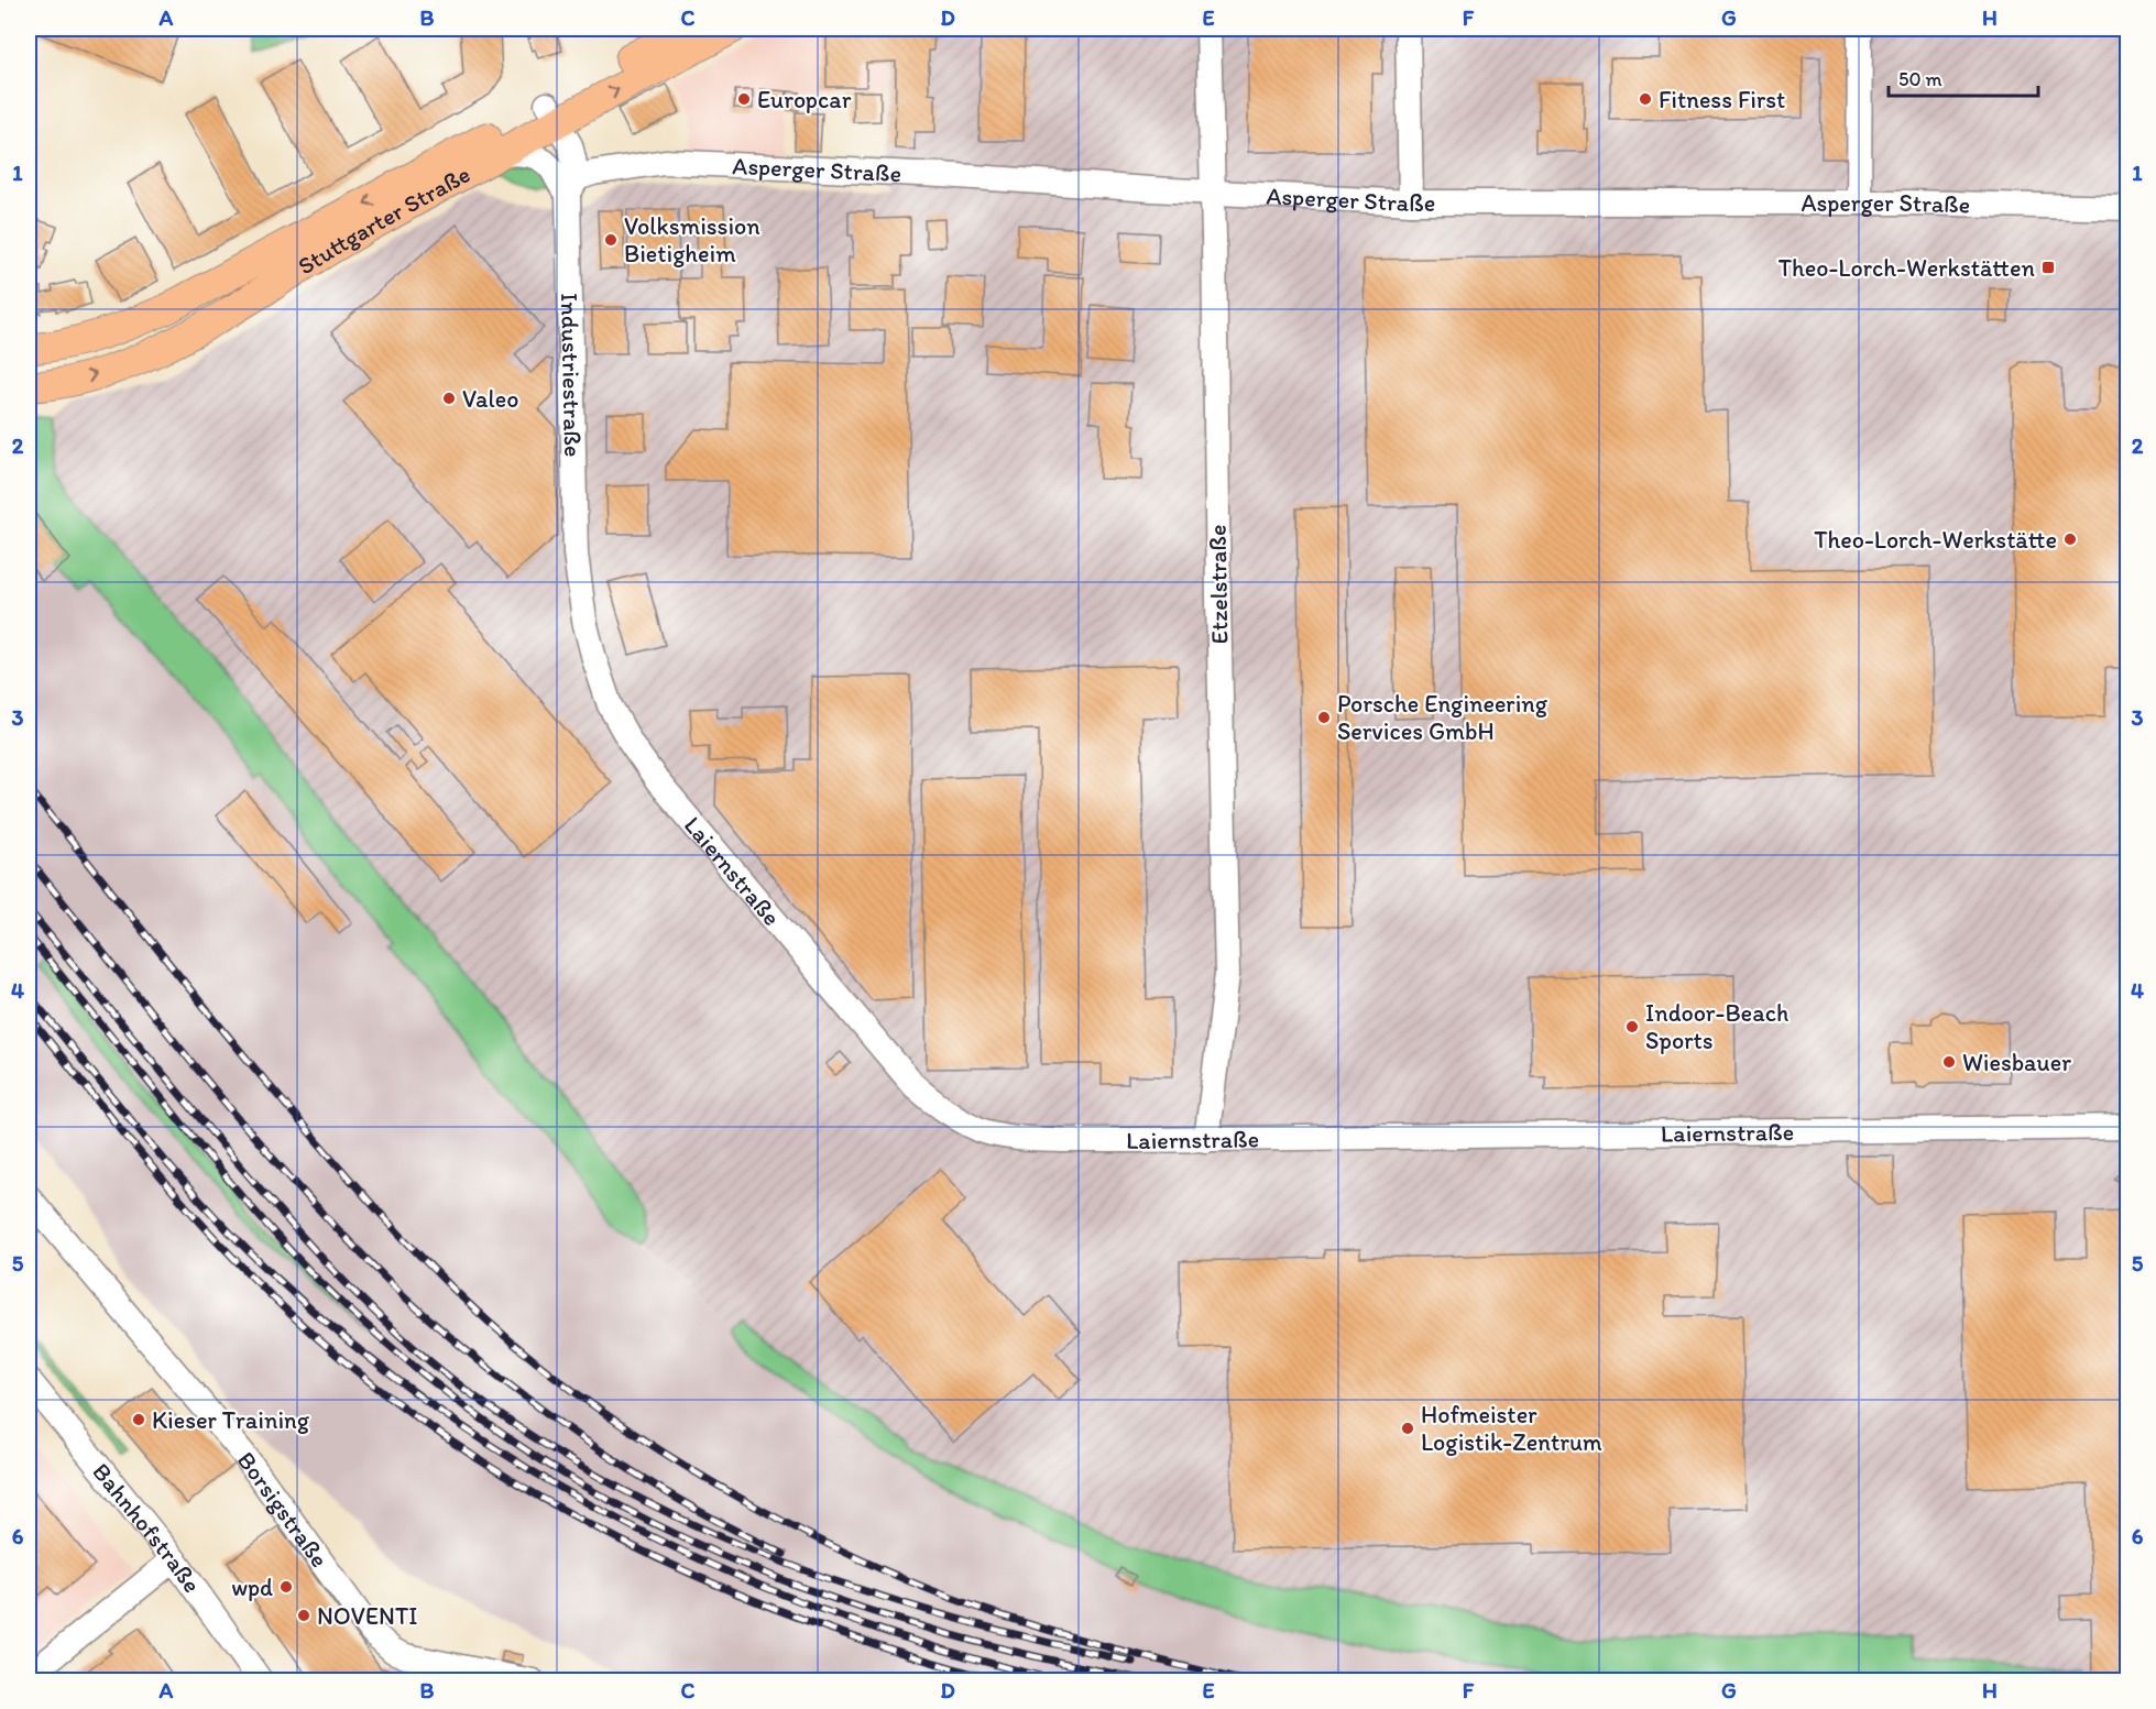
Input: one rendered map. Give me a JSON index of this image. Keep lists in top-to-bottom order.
{
  "streets": {
    "main road": ["Stuttgarter Straße"],
    "street": [
      "Asperger Straße",
      "Industriestraße",
      "Etzelstraße",
      "Laiernstraße",
      "Borsigstraße",
      "Bahnhofstraße"
    ]
  },
  "crossings": [
    ["Asperger Straße", "Industriestraße"],
    ["Asperger Straße", "Etzelstraße"],
    ["Stuttgarter Straße", "Industriestraße"],
    ["Industriestraße", "Laiernstraße"],
    ["Etzelstraße", "Laiernstraße"]
  ],
  "places": {
    "other": [
      "Europcar",
      "Fitness First",
      "Volksmission Bietigheim",
      "Valeo",
      "Theo-Lorch-Werkstätte",
      "Porsche Engineering Services GmbH",
      "Indoor-Beach Sports",
      "Wiesbauer",
      "Kieser Training",
      "Hofmeister Logistik-Zentrum",
      "wpd",
      "NOVENTI"
    ],
    "transit": ["Theo-Lorch-Werkstätten"]
  },
  "scale_bar": "50 m",
  "grid": {
    "columns": [
      "A",
      "B",
      "C",
      "D",
      "E",
      "F",
      "G",
      "H"
    ],
    "rows": [
      "1",
      "2",
      "3",
      "4",
      "5",
      "6"
    ]
  }
}
